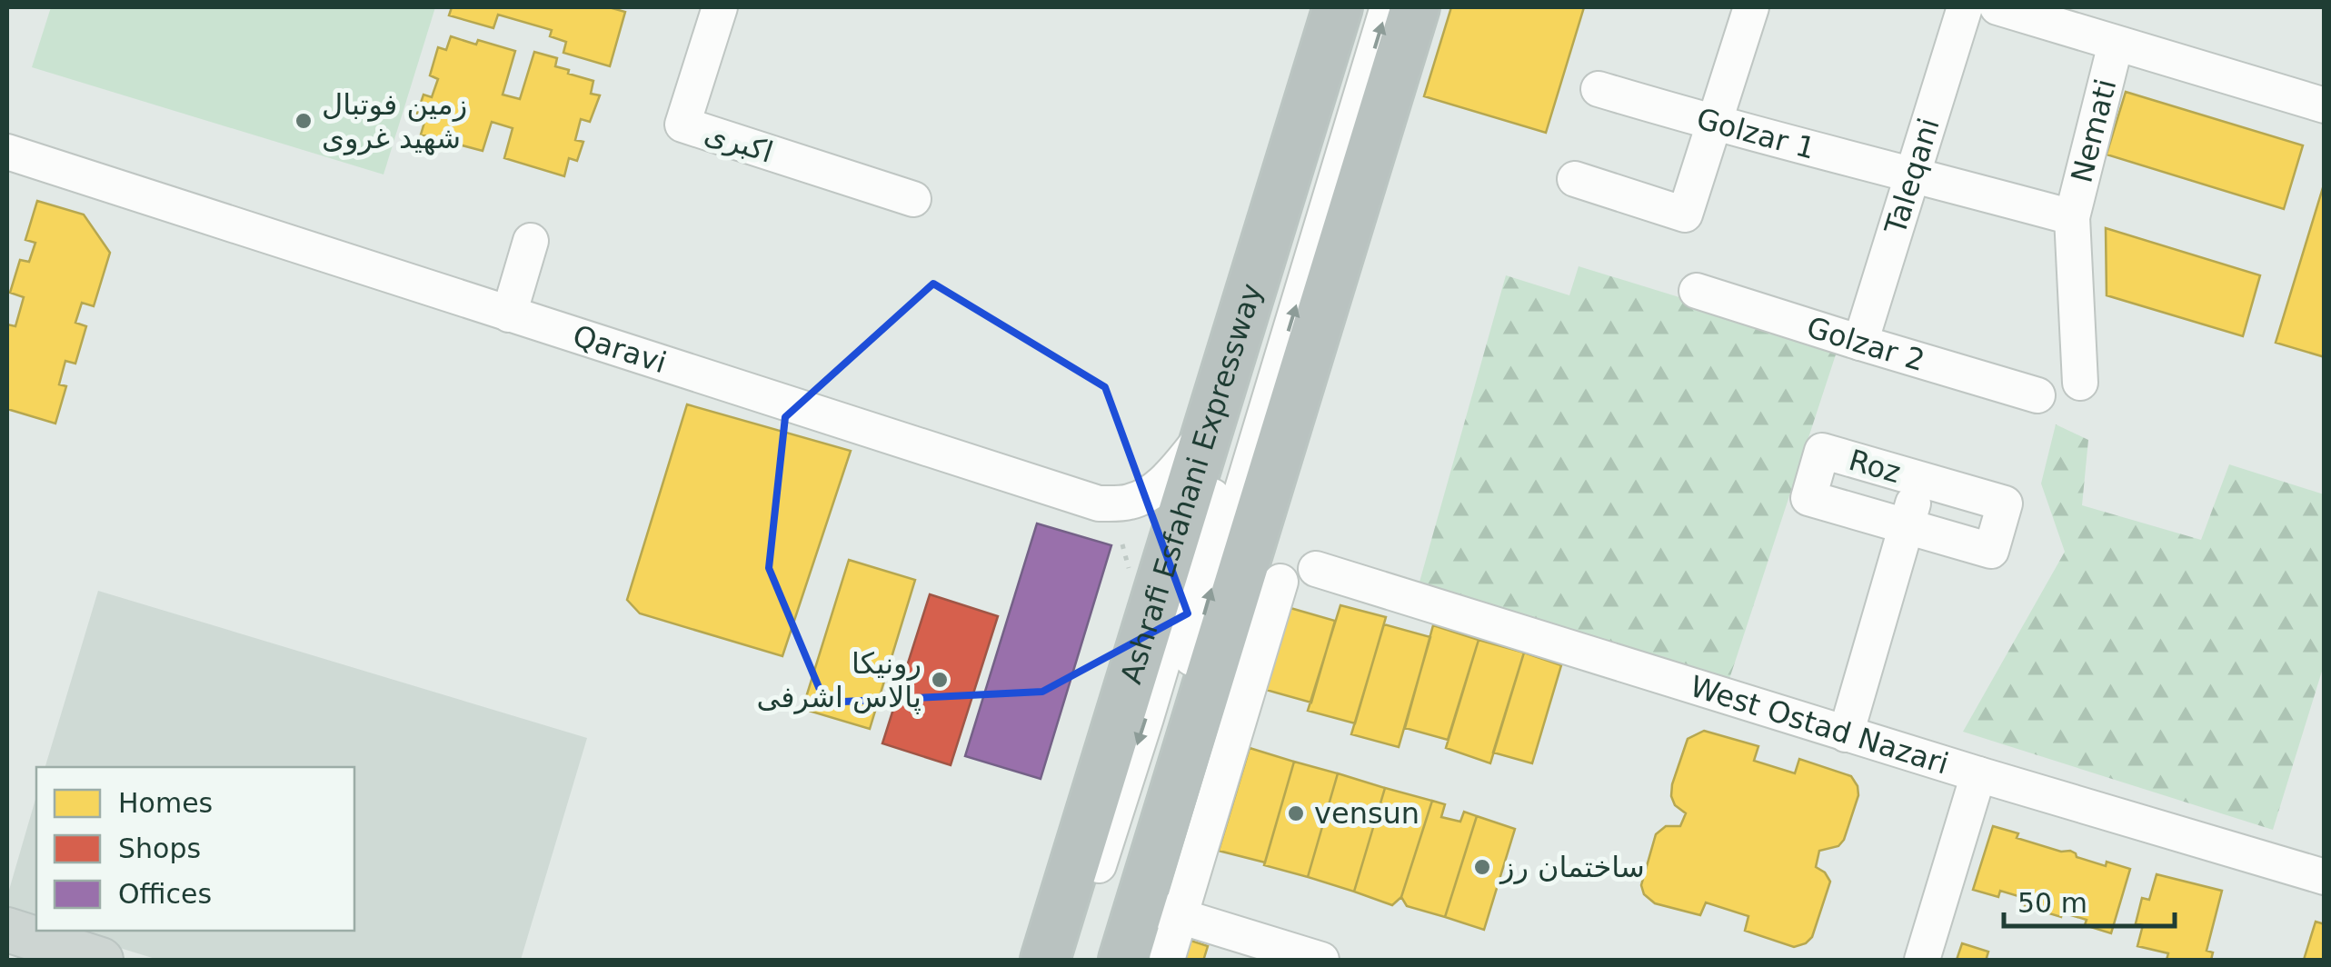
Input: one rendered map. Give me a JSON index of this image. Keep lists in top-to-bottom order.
{
  "streets": {
    "highway": ["Ashrafi Esfahani Expressway"],
    "street": [
      "Nemati",
      "Golzar 1",
      "اکبری",
      "Taleqani",
      "Golzar 2",
      "Qaravi",
      "Roz",
      "West Ostad Nazari"
    ]
  },
  "crossings": [
    ["Nemati", "Golzar 1"],
    ["Golzar 1", "Taleqani"],
    ["Taleqani", "Golzar 2"],
    ["Qaravi", "Ashrafi Esfahani Expressway"]
  ],
  "places": [
    "زمین فوتبال شهید غروی",
    "رونیکا پالاس اشرفی",
    "vensun",
    "ساختمان رز"
  ],
  "legend": ["Homes", "Shops", "Offices"],
  "scale_bar": "50 m"
}
